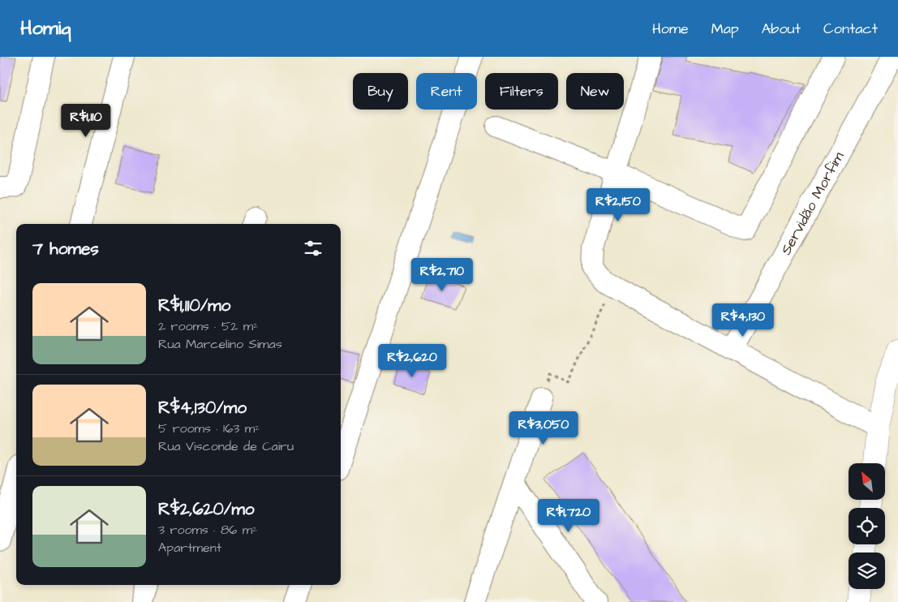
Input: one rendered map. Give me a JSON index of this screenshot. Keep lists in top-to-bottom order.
{
  "streets": {
    "street": ["Servidão Morfim"]
  },
  "north": "top left",
  "page": {
    "header": "Homiq",
    "nav": [
      "Home",
      "Map",
      "About",
      "Contact"
    ],
    "chip": [
      "Buy",
      "Rent",
      "Filters",
      "New"
    ],
    "price": [
      "R$1,110",
      "R$2,150",
      "R$2,710",
      "R$4,130",
      "R$2,620",
      "R$3,050",
      "R$1,720"
    ],
    "heading": "7 homes",
    "list": [
      {
        "name": "R$1,110/mo",
        "note": "2 rooms · 52 m² · Rua Marcelino Simas"
      },
      {
        "name": "R$4,130/mo",
        "note": "5 rooms · 163 m² · Rua Visconde de Cairu"
      },
      {
        "name": "R$2,620/mo",
        "note": "3 rooms · 86 m² · Apartment"
      }
    ]
  }
}
